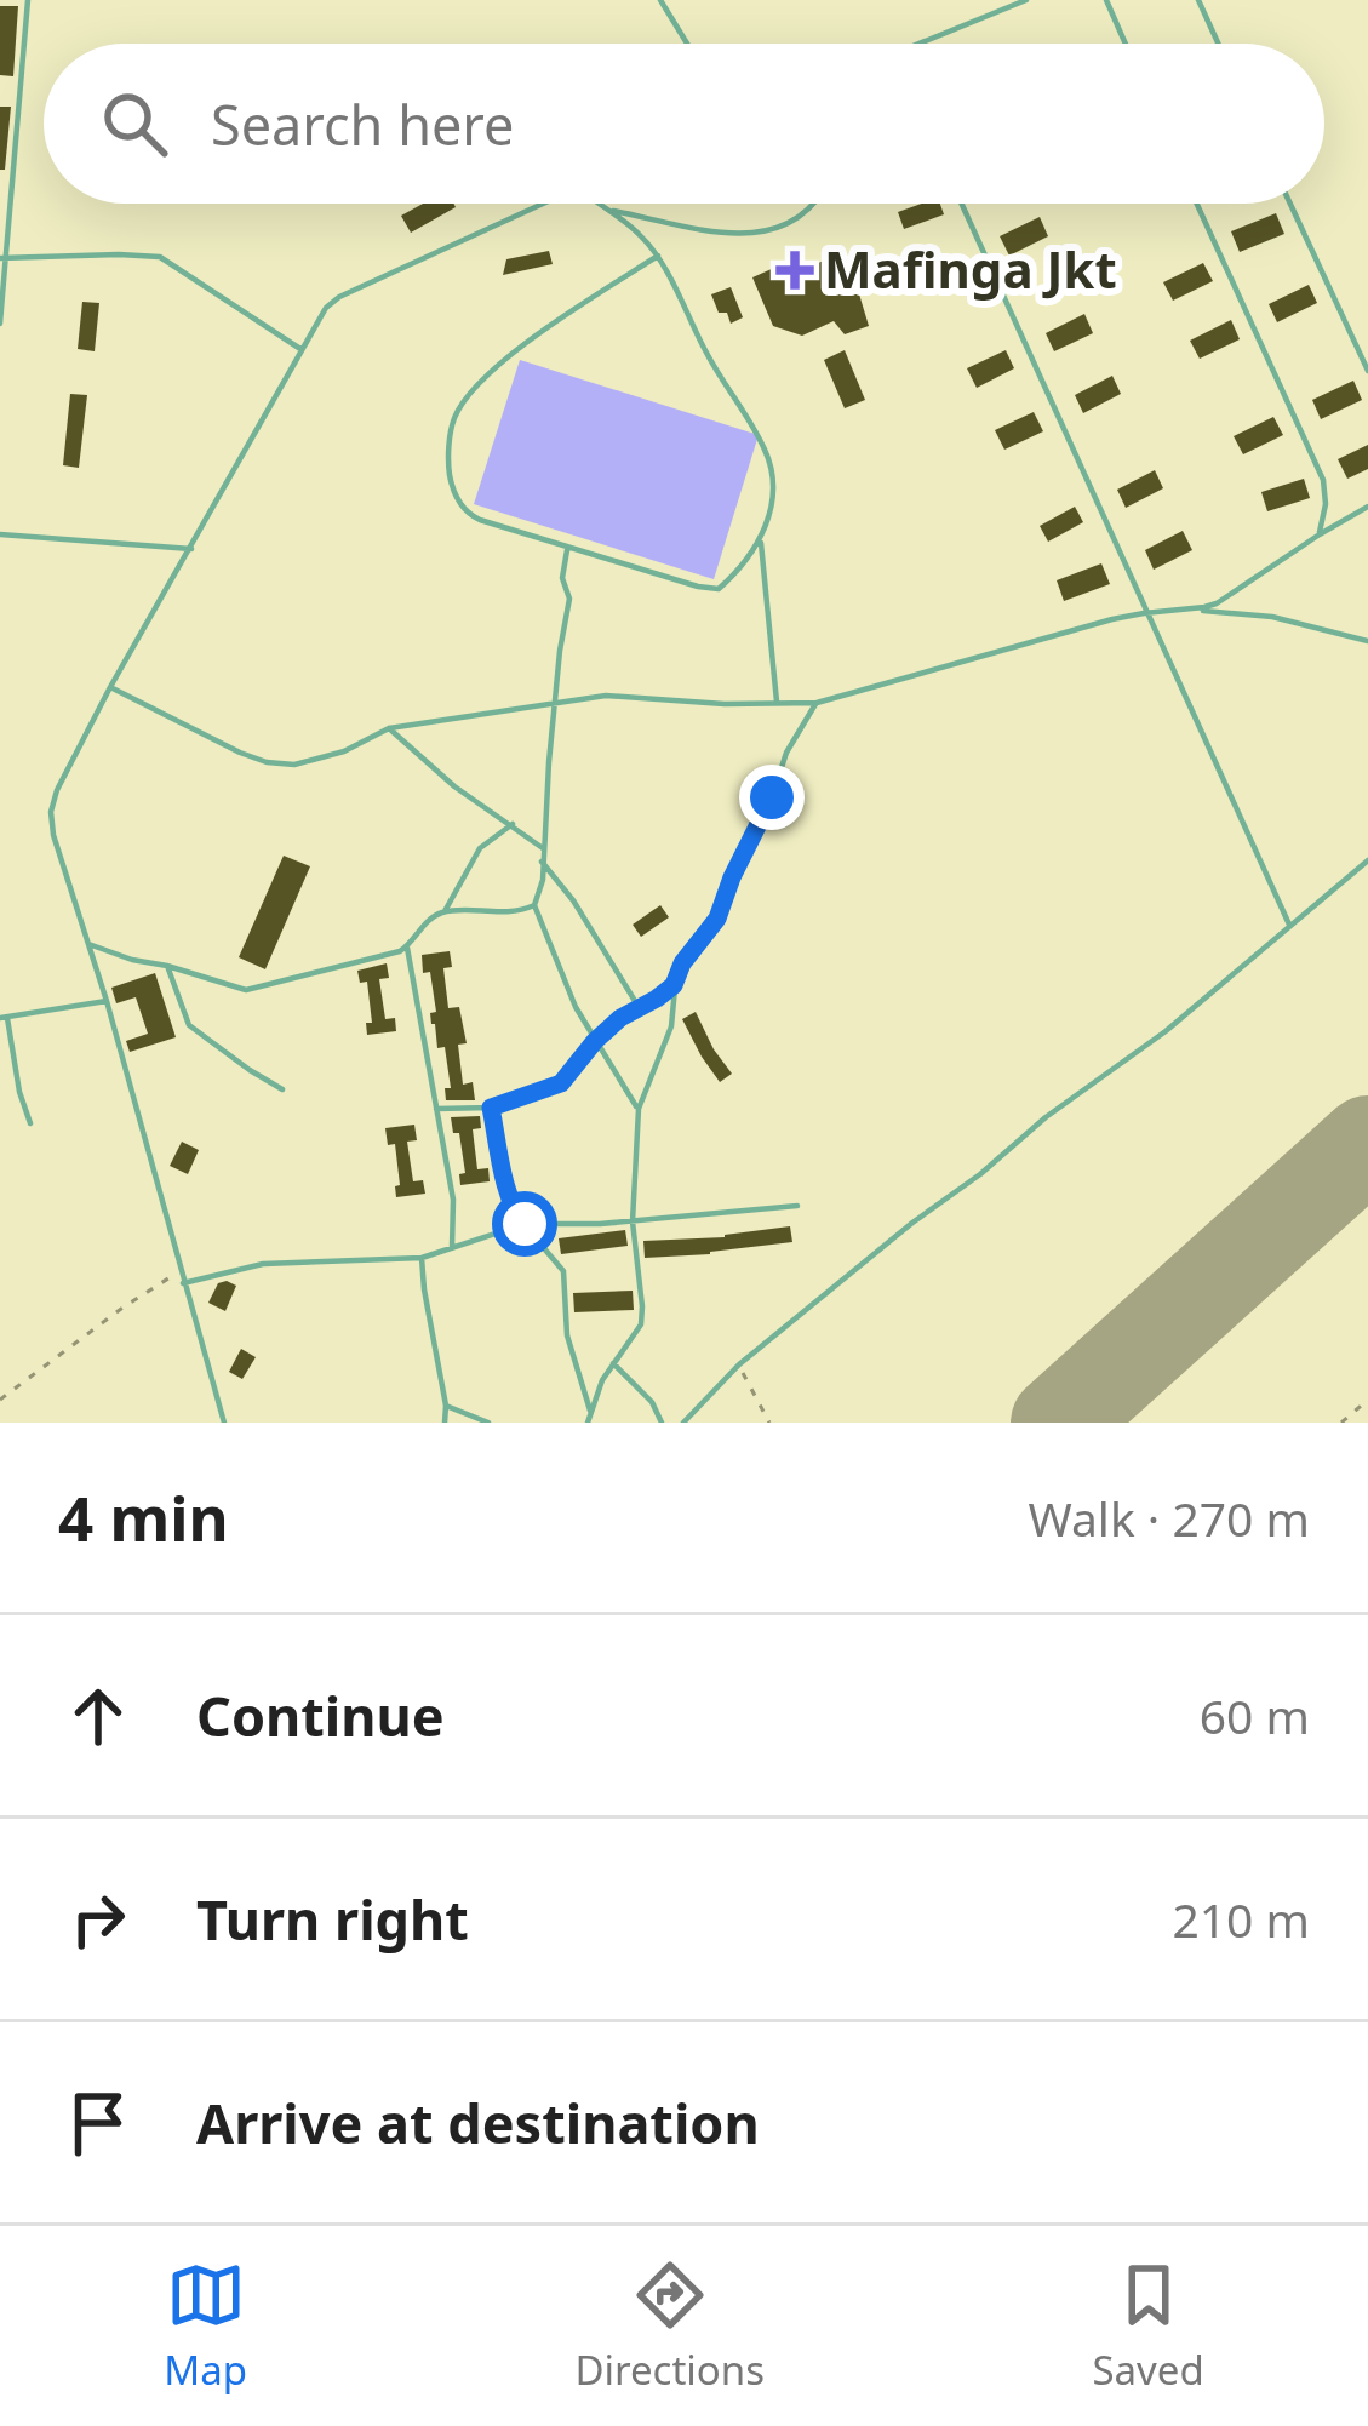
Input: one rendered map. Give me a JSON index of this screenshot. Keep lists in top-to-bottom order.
{
  "places": {
    "health": ["Mafinga Jkt"]
  },
  "page": {
    "search": "Search here",
    "heading": ["4 min", "Walk · 270 m"],
    "list": [
      ["Continue", "60 m"],
      ["Turn right", "210 m"],
      "Arrive at destination"
    ],
    "nav": ["Map", "Directions", "Saved"]
  }
}
